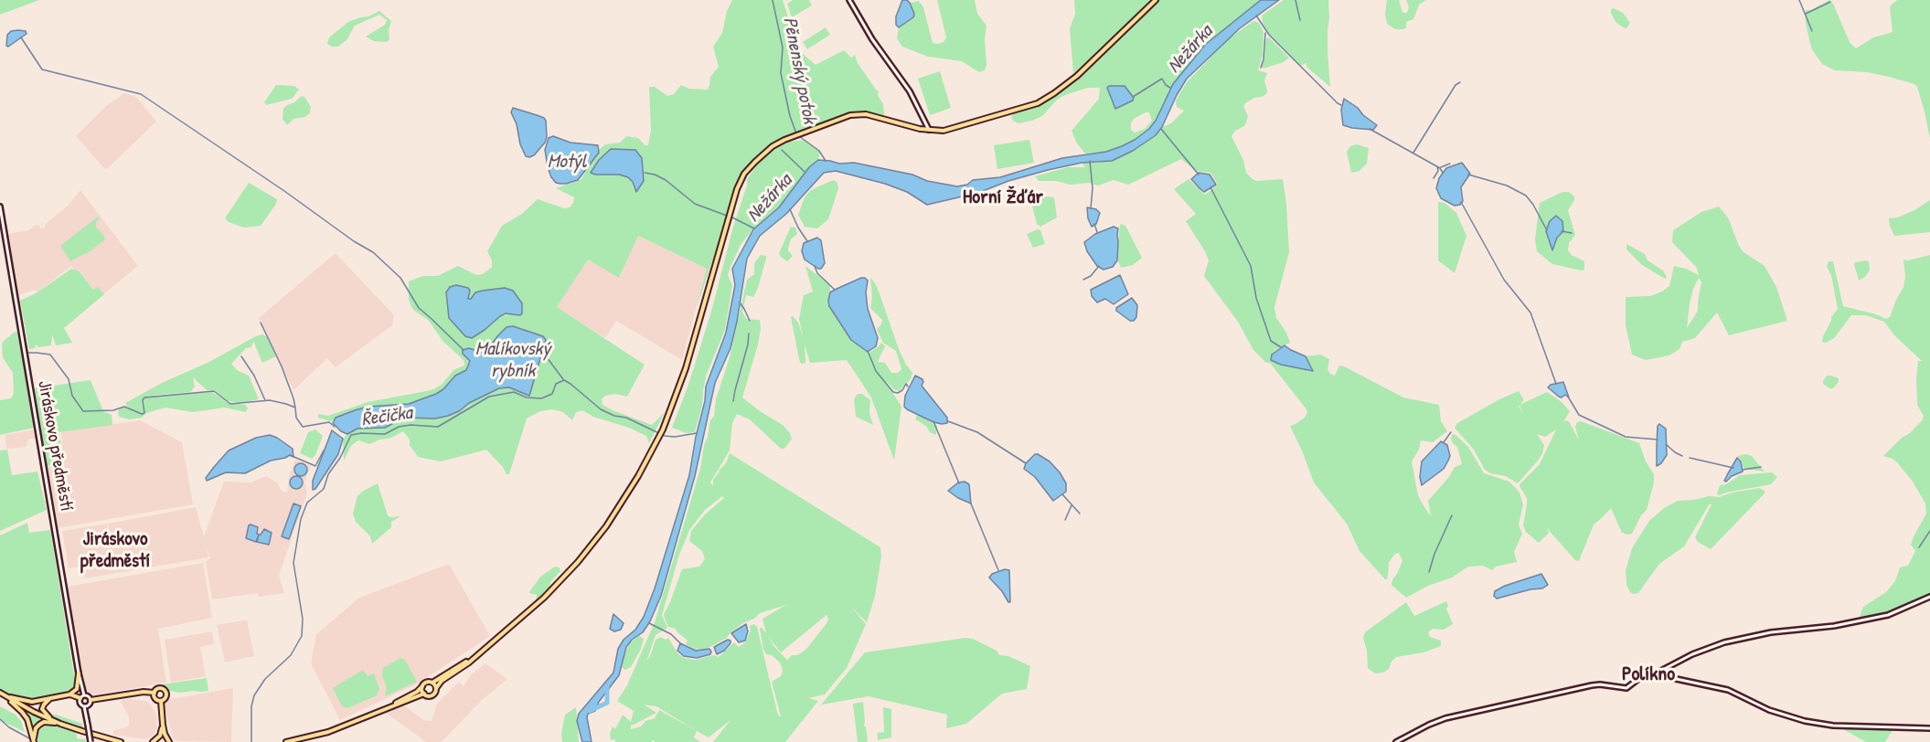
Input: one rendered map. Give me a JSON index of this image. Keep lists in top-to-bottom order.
{
  "streets": {
    "street": ["Jiráskovo předměstí"]
  },
  "districts": ["Horní Žďár", "Jiráskovo předměstí", "Políkno"],
  "water": [
    "Nežárka",
    "Pěnenský potok",
    "Motýl",
    "Malíkovský rybník",
    "Řečička"
  ]
}
